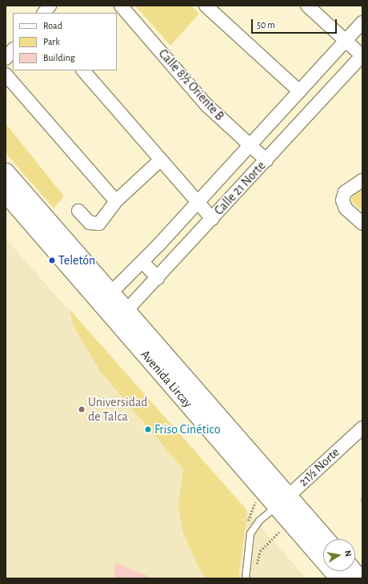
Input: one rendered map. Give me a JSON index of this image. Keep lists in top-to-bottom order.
{
  "streets": {
    "main road": ["Avenida Lircay"],
    "street": ["Calle 8½ Oriente B", "Calle 21 Norte", "21½ Norte"]
  },
  "crossings": [
    ["Calle 8½ Oriente B", "Calle 21 Norte"],
    ["Calle 21 Norte", "Avenida Lircay"],
    ["Avenida Lircay", "21½ Norte"]
  ],
  "places": ["Teletón", "Universidad de Talca", "Friso Cinético"],
  "legend": ["Road", "Park", "Building"],
  "scale_bar": "50 m",
  "north": "right"
}
